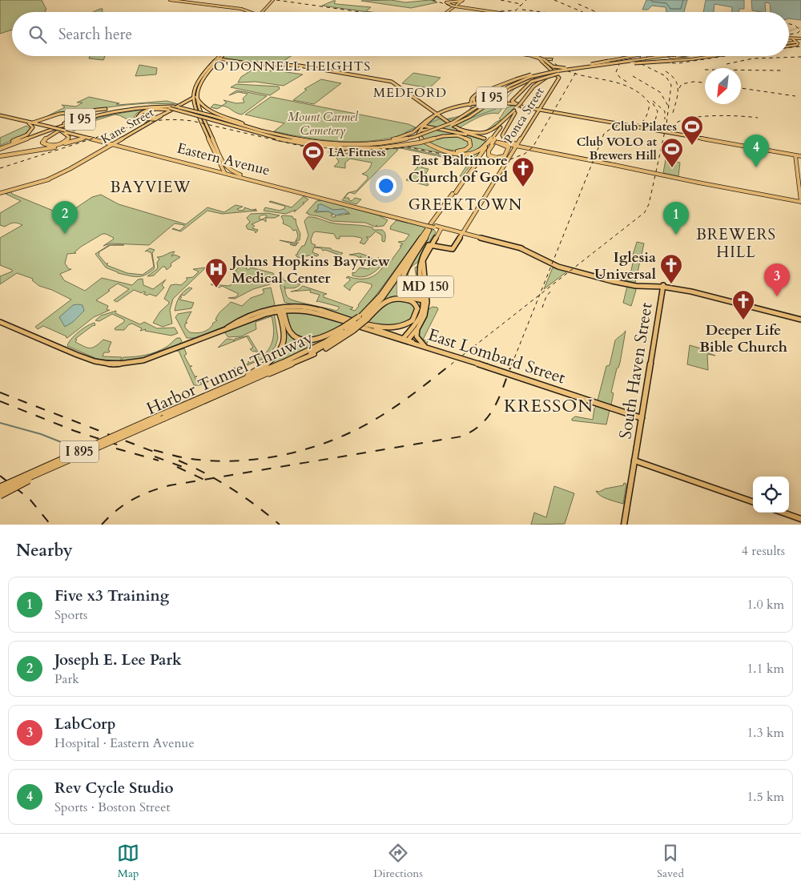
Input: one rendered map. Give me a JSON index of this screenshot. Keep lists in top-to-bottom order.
{
  "streets": {
    "highway": ["I 95", "Harbor Tunnel Thruway", "I 895"],
    "main road": [
      "Ponca Street",
      "Kane Street",
      "Eastern Avenue",
      "MD 150",
      "East Lombard Street",
      "South Haven Street"
    ]
  },
  "crossings": [
    ["I 95", "Kane Street"],
    ["Ponca Street", "Eastern Avenue"],
    ["Ponca Street", "MD 150"],
    ["Kane Street", "Eastern Avenue"],
    ["Eastern Avenue", "MD 150"],
    ["Eastern Avenue", "South Haven Street"],
    ["Eastern Avenue", "Harbor Tunnel Thruway"],
    ["MD 150", "East Lombard Street"],
    ["MD 150", "Harbor Tunnel Thruway"],
    ["East Lombard Street", "South Haven Street"]
  ],
  "districts": [
    "O'DONNELL HEIGHTS",
    "MEDFORD",
    "BAYVIEW",
    "GREEKTOWN",
    "BREWERS HILL",
    "KRESSON"
  ],
  "parks": ["Mount Carmel Cemetery"],
  "places": {
    "sports": ["Club Pilates", "Club VOLO at Brewers Hill", "LA Fitness"],
    "church": ["East Baltimore Church of God", "Iglesia Universal", "Deeper Life Bible Church"],
    "hospital": ["Johns Hopkins Bayview Medical Center"]
  },
  "north": "bottom left",
  "page": {
    "search": "Search here",
    "pins": [
      "4",
      "2",
      "1",
      "3"
    ],
    "heading": ["Nearby", "4 results"],
    "list": [
      {
        "mark": "1",
        "name": "Five x3 Training",
        "note": "Sports",
        "value": "1.0 km"
      },
      {
        "mark": "2",
        "name": "Joseph E. Lee Park",
        "note": "Park",
        "value": "1.1 km"
      },
      {
        "mark": "3",
        "name": "LabCorp",
        "note": "Hospital · Eastern Avenue",
        "value": "1.3 km"
      },
      {
        "mark": "4",
        "name": "Rev Cycle Studio",
        "note": "Sports · Boston Street",
        "value": "1.5 km"
      }
    ],
    "nav": ["Map", "Directions", "Saved"]
  }
}
